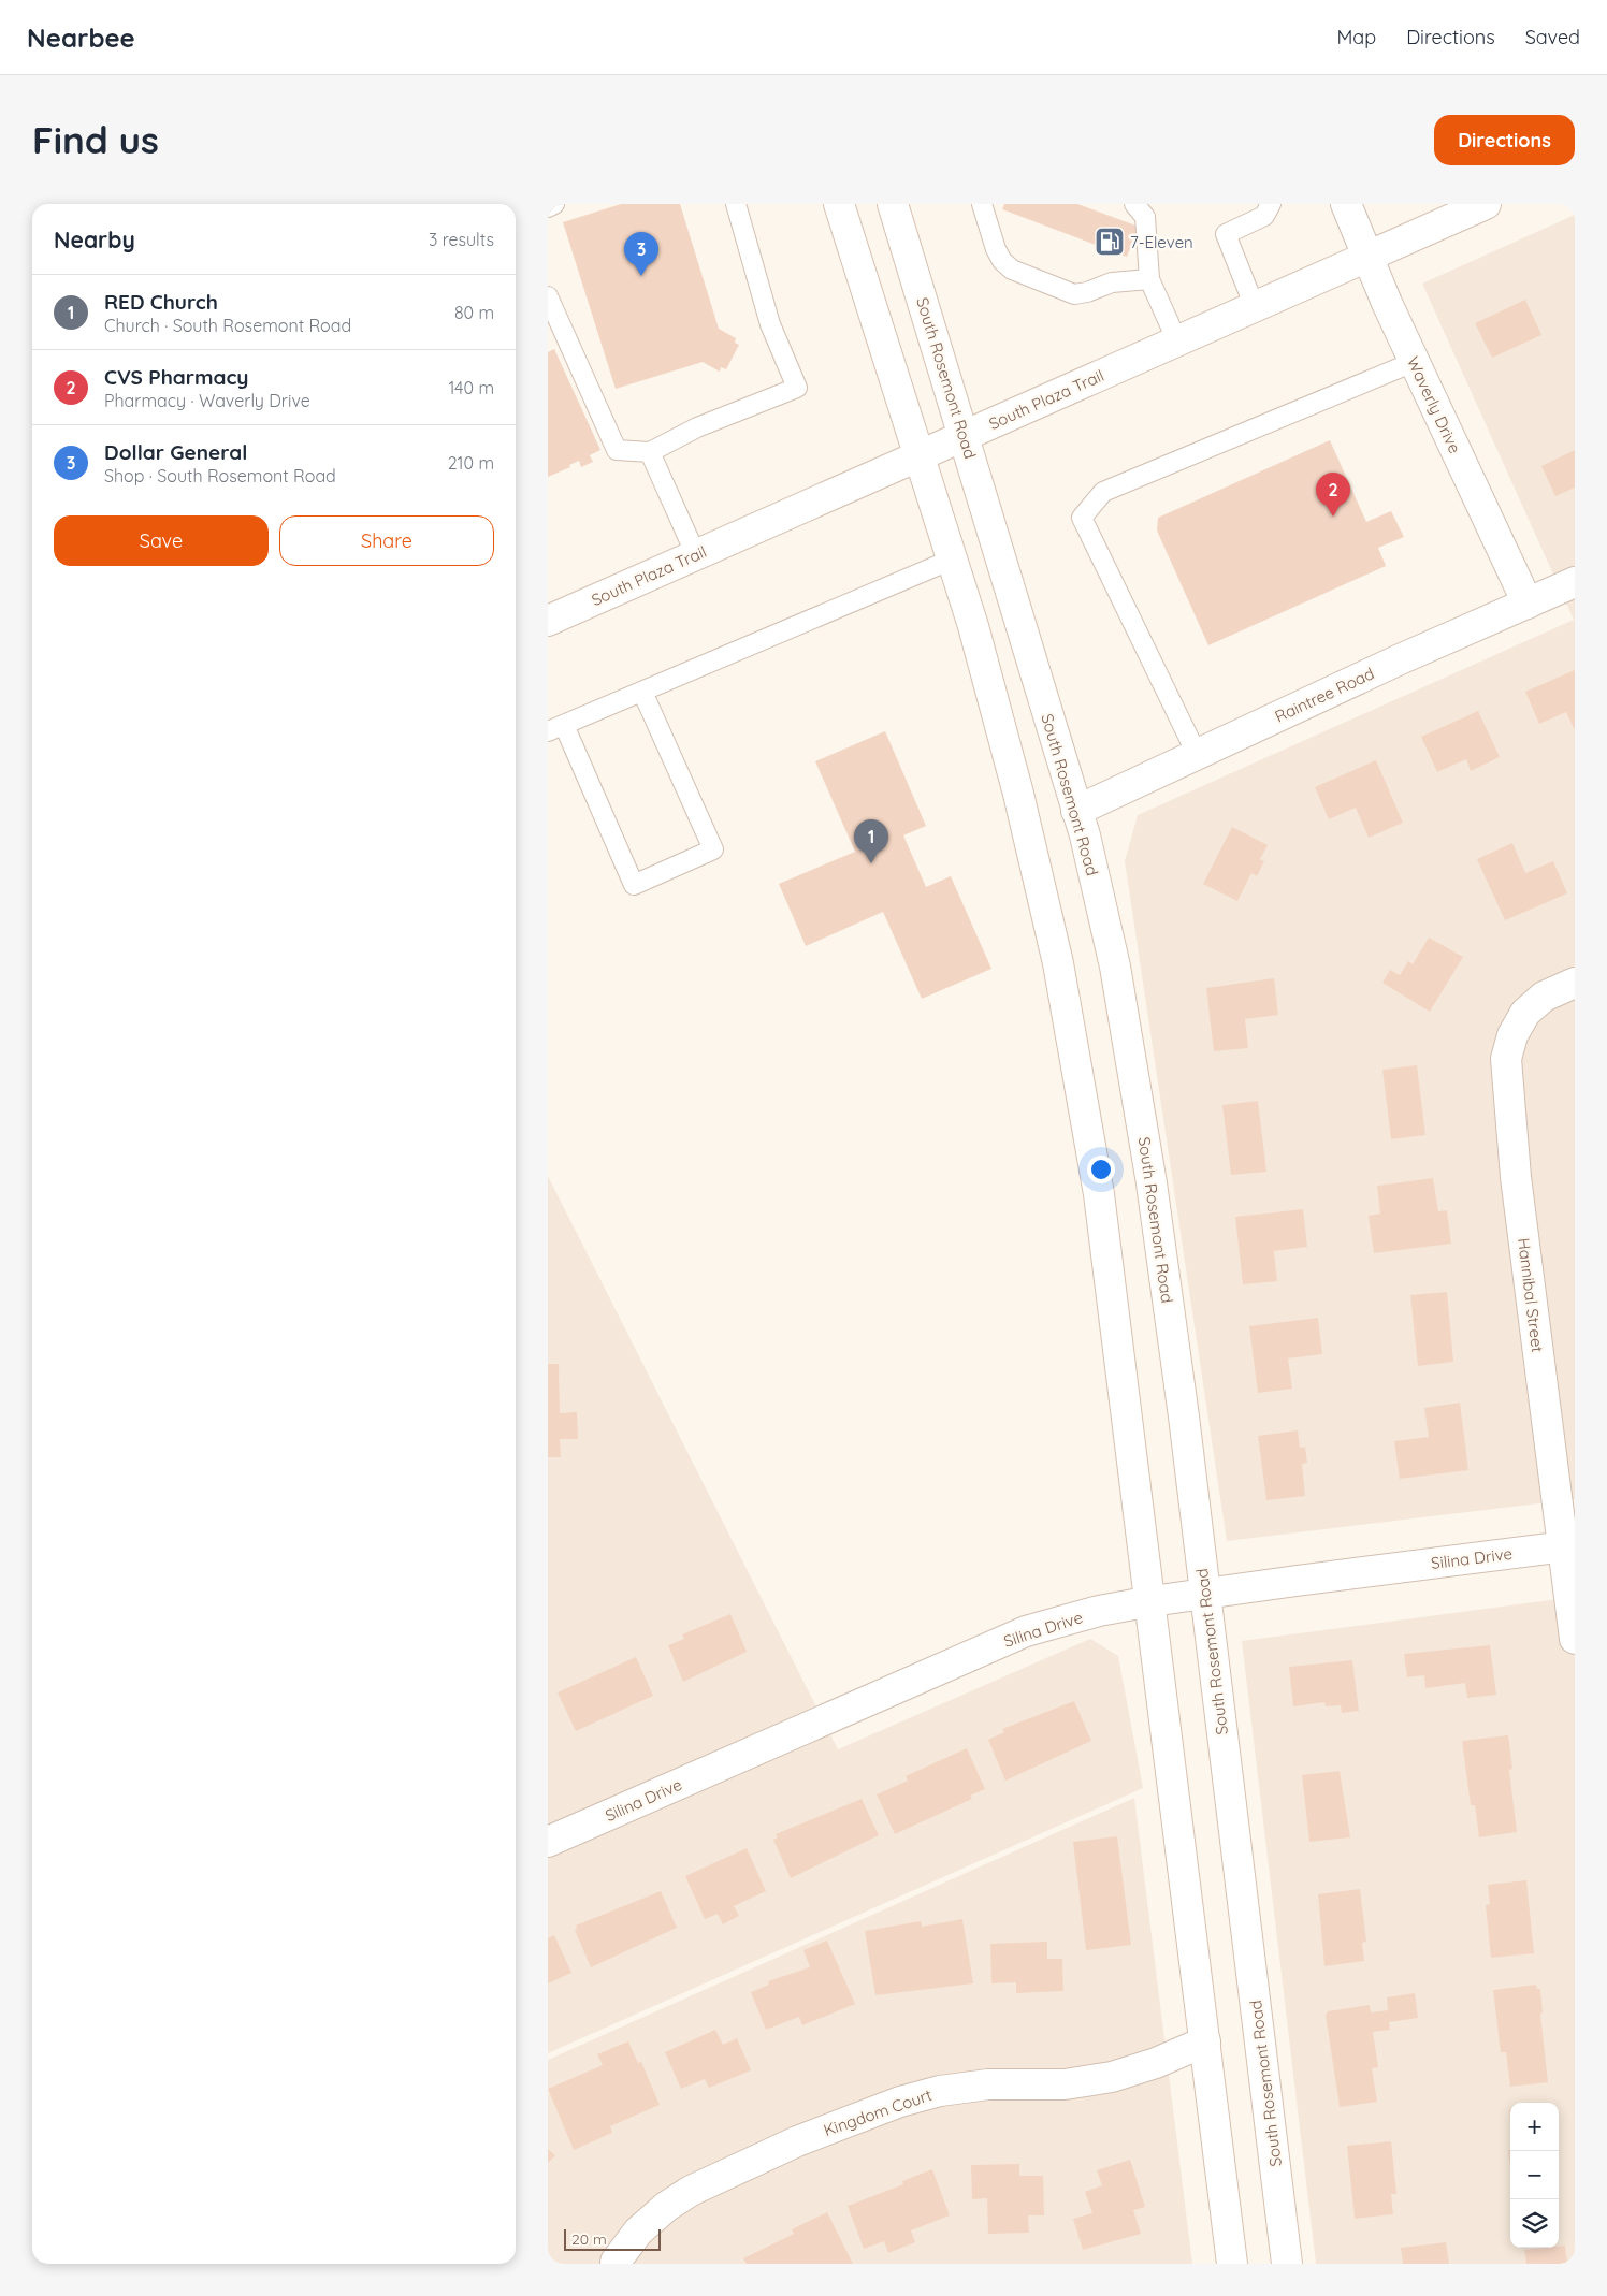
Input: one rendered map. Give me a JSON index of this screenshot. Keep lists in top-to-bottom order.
{
  "streets": {
    "main road": [
      "South Rosemont Road",
      "South Plaza Trail",
      "Waverly Drive",
      "Raintree Road",
      "Hannibal Street",
      "Silina Drive",
      "Kingdom Court"
    ]
  },
  "crossings": [
    ["South Rosemont Road", "South Plaza Trail"],
    ["South Rosemont Road", "Raintree Road"],
    ["South Rosemont Road", "Silina Drive"],
    ["South Plaza Trail", "Waverly Drive"],
    ["Waverly Drive", "Raintree Road"],
    ["Hannibal Street", "Silina Drive"]
  ],
  "places": {
    "fuel station": ["7-Eleven"]
  },
  "scale_bar": "20 m",
  "page": {
    "header": "Nearbee",
    "nav": ["Map", "Directions", "Saved"],
    "buttons": [
      "Directions",
      ["Save", "Share"]
    ],
    "title": "Find us",
    "heading": ["Nearby", "3 results"],
    "pins": ["3", "2", "1"],
    "list": [
      {
        "mark": "1",
        "name": "RED Church",
        "note": "Church · South Rosemont Road",
        "value": "80 m"
      },
      {
        "mark": "2",
        "name": "CVS Pharmacy",
        "note": "Pharmacy · Waverly Drive",
        "value": "140 m"
      },
      {
        "mark": "3",
        "name": "Dollar General",
        "note": "Shop · South Rosemont Road",
        "value": "210 m"
      }
    ],
    "map_buttons": ["+", "−"],
    "scale": "20 m"
  }
}
